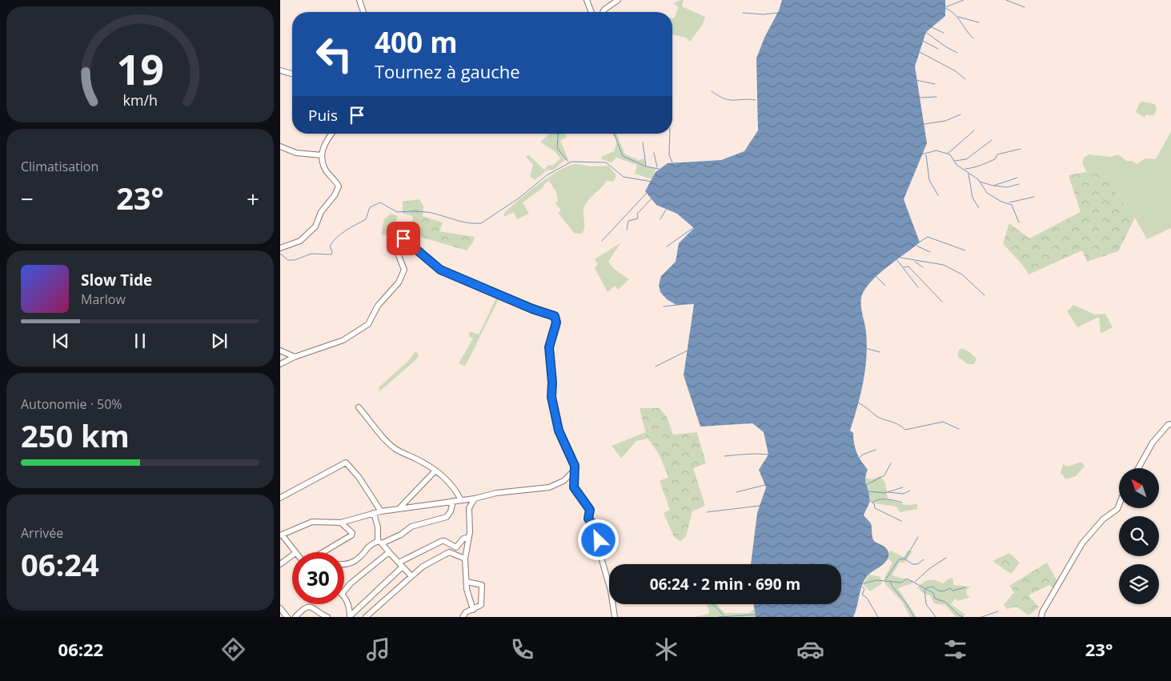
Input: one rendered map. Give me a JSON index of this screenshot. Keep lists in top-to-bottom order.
{
  "north": "top left",
  "page": {
    "turn": ["400 m", "Tournez à gauche"],
    "then": "Puis",
    "tile": [
      "Climatisation",
      ["Autonomie · 50%", "250 km"],
      ["Arrivée", "06:24"]
    ],
    "heat": ["−", "23°", "+"],
    "song": ["Slow Tide", "Marlow"],
    "limit": "30",
    "trip": "06:24 · 2 min · 690 m",
    "tabs": ["06:22", "23°"],
    "gauge": ["19", "km/h"]
  }
}
